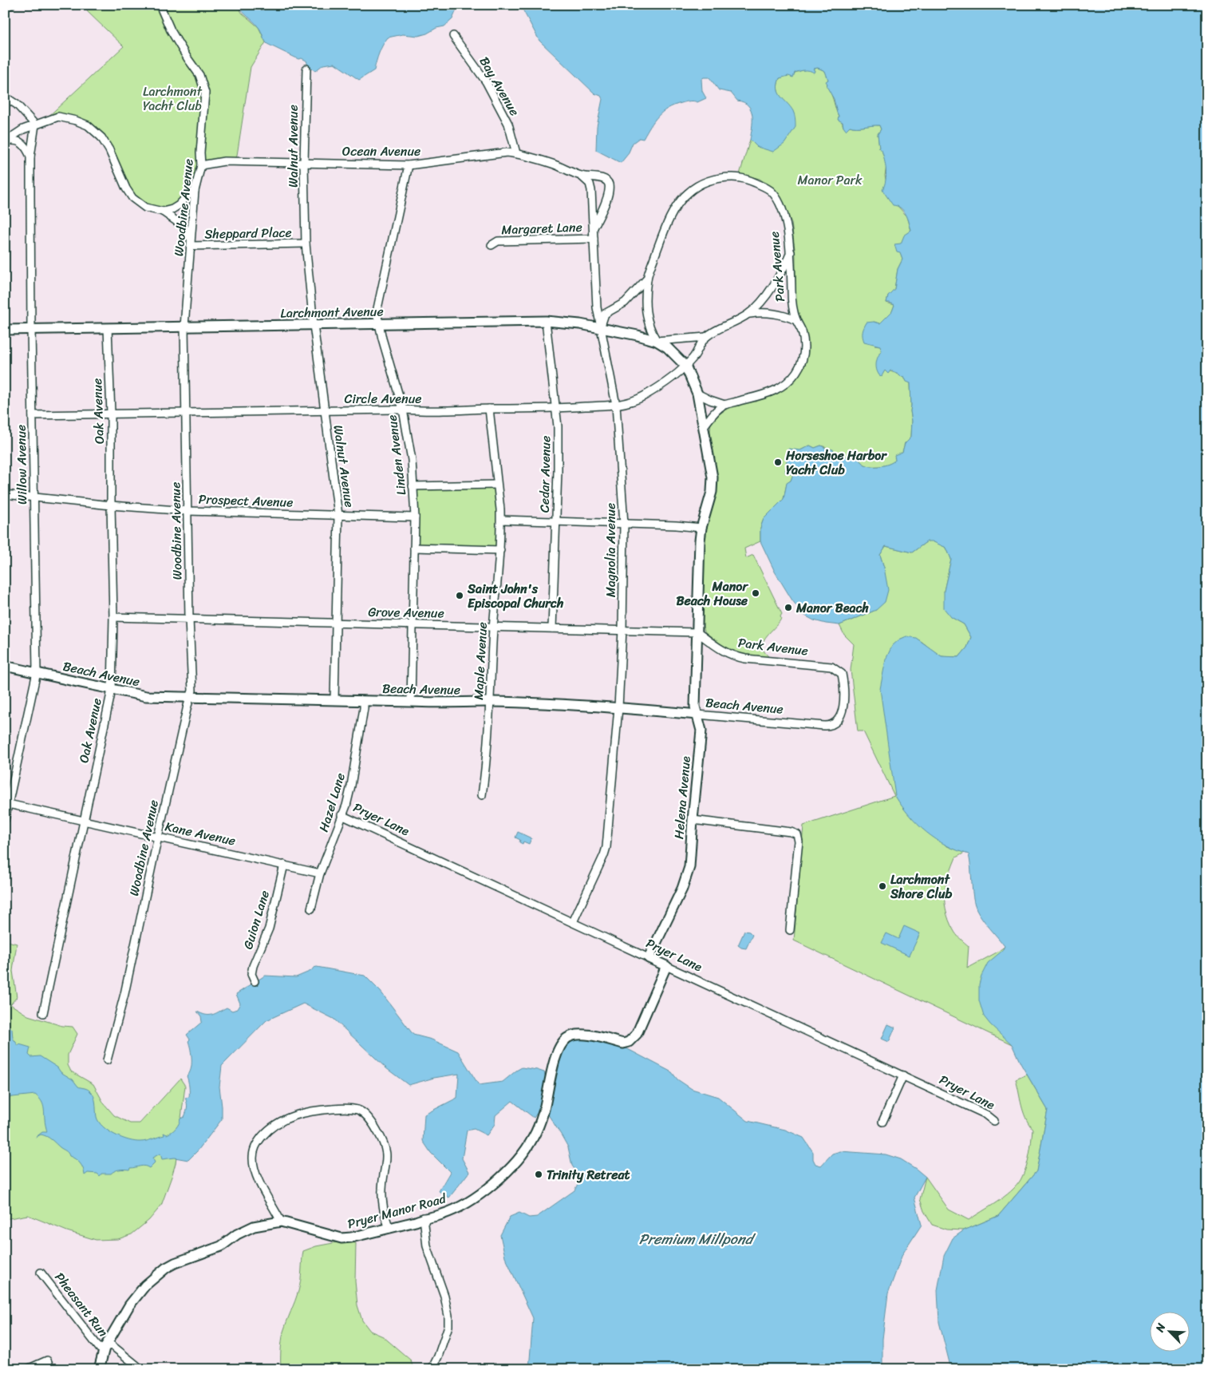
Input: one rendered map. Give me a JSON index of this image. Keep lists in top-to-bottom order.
{
  "streets": {
    "street": [
      "Bay Avenue",
      "Walnut Avenue",
      "Ocean Avenue",
      "Woodbine Avenue",
      "Margaret Lane",
      "Sheppard Place",
      "Park Avenue",
      "Larchmont Avenue",
      "Circle Avenue",
      "Oak Avenue",
      "Linden Avenue",
      "Willow Avenue",
      "Cedar Avenue",
      "Prospect Avenue",
      "Magnolia Avenue",
      "Grove Avenue",
      "Maple Avenue",
      "Beach Avenue",
      "Helena Avenue",
      "Hazel Lane",
      "Pryer Lane",
      "Kane Avenue",
      "Guion Lane",
      "Pryer Manor Road",
      "Pheasant Run"
    ]
  },
  "crossings": [
    ["Bay Avenue", "Ocean Avenue"],
    ["Walnut Avenue", "Ocean Avenue"],
    ["Walnut Avenue", "Sheppard Place"],
    ["Walnut Avenue", "Larchmont Avenue"],
    ["Walnut Avenue", "Circle Avenue"],
    ["Walnut Avenue", "Prospect Avenue"],
    ["Walnut Avenue", "Grove Avenue"],
    ["Walnut Avenue", "Beach Avenue"],
    ["Ocean Avenue", "Woodbine Avenue"],
    ["Ocean Avenue", "Linden Avenue"],
    ["Ocean Avenue", "Magnolia Avenue"],
    ["Woodbine Avenue", "Sheppard Place"],
    ["Woodbine Avenue", "Larchmont Avenue"],
    ["Woodbine Avenue", "Circle Avenue"],
    ["Woodbine Avenue", "Prospect Avenue"],
    ["Woodbine Avenue", "Grove Avenue"],
    ["Woodbine Avenue", "Beach Avenue"],
    ["Woodbine Avenue", "Kane Avenue"],
    ["Margaret Lane", "Magnolia Avenue"],
    ["Park Avenue", "Larchmont Avenue"],
    ["Park Avenue", "Circle Avenue"],
    ["Park Avenue", "Magnolia Avenue"],
    ["Park Avenue", "Grove Avenue"],
    ["Park Avenue", "Beach Avenue"],
    ["Park Avenue", "Helena Avenue"],
    ["Larchmont Avenue", "Circle Avenue"],
    ["Larchmont Avenue", "Oak Avenue"],
    ["Larchmont Avenue", "Linden Avenue"],
    ["Larchmont Avenue", "Willow Avenue"],
    ["Larchmont Avenue", "Cedar Avenue"],
    ["Larchmont Avenue", "Magnolia Avenue"],
    ["Circle Avenue", "Oak Avenue"],
    ["Circle Avenue", "Linden Avenue"],
    ["Circle Avenue", "Willow Avenue"],
    ["Circle Avenue", "Cedar Avenue"],
    ["Circle Avenue", "Magnolia Avenue"],
    ["Circle Avenue", "Maple Avenue"],
    ["Oak Avenue", "Prospect Avenue"],
    ["Oak Avenue", "Grove Avenue"],
    ["Oak Avenue", "Beach Avenue"],
    ["Oak Avenue", "Kane Avenue"],
    ["Linden Avenue", "Prospect Avenue"],
    ["Linden Avenue", "Grove Avenue"],
    ["Linden Avenue", "Beach Avenue"],
    ["Willow Avenue", "Prospect Avenue"],
    ["Willow Avenue", "Beach Avenue"],
    ["Willow Avenue", "Kane Avenue"],
    ["Cedar Avenue", "Grove Avenue"],
    ["Magnolia Avenue", "Grove Avenue"],
    ["Magnolia Avenue", "Beach Avenue"],
    ["Magnolia Avenue", "Pryer Lane"],
    ["Grove Avenue", "Maple Avenue"],
    ["Grove Avenue", "Helena Avenue"],
    ["Maple Avenue", "Beach Avenue"],
    ["Beach Avenue", "Helena Avenue"],
    ["Beach Avenue", "Hazel Lane"],
    ["Helena Avenue", "Pryer Lane"],
    ["Hazel Lane", "Pryer Lane"],
    ["Hazel Lane", "Kane Avenue"],
    ["Pryer Lane", "Pryer Manor Road"],
    ["Kane Avenue", "Guion Lane"],
    ["Pryer Manor Road", "Pheasant Run"]
  ],
  "water": ["Premium Millpond"],
  "parks": ["Larchmont Yacht Club", "Manor Park"],
  "places": [
    "Horseshoe Harbor Yacht Club",
    "Manor Beach House",
    "Saint John's Episcopal Church",
    "Manor Beach",
    "Larchmont Shore Club",
    "Trinity Retreat"
  ],
  "north": "top left"
}
